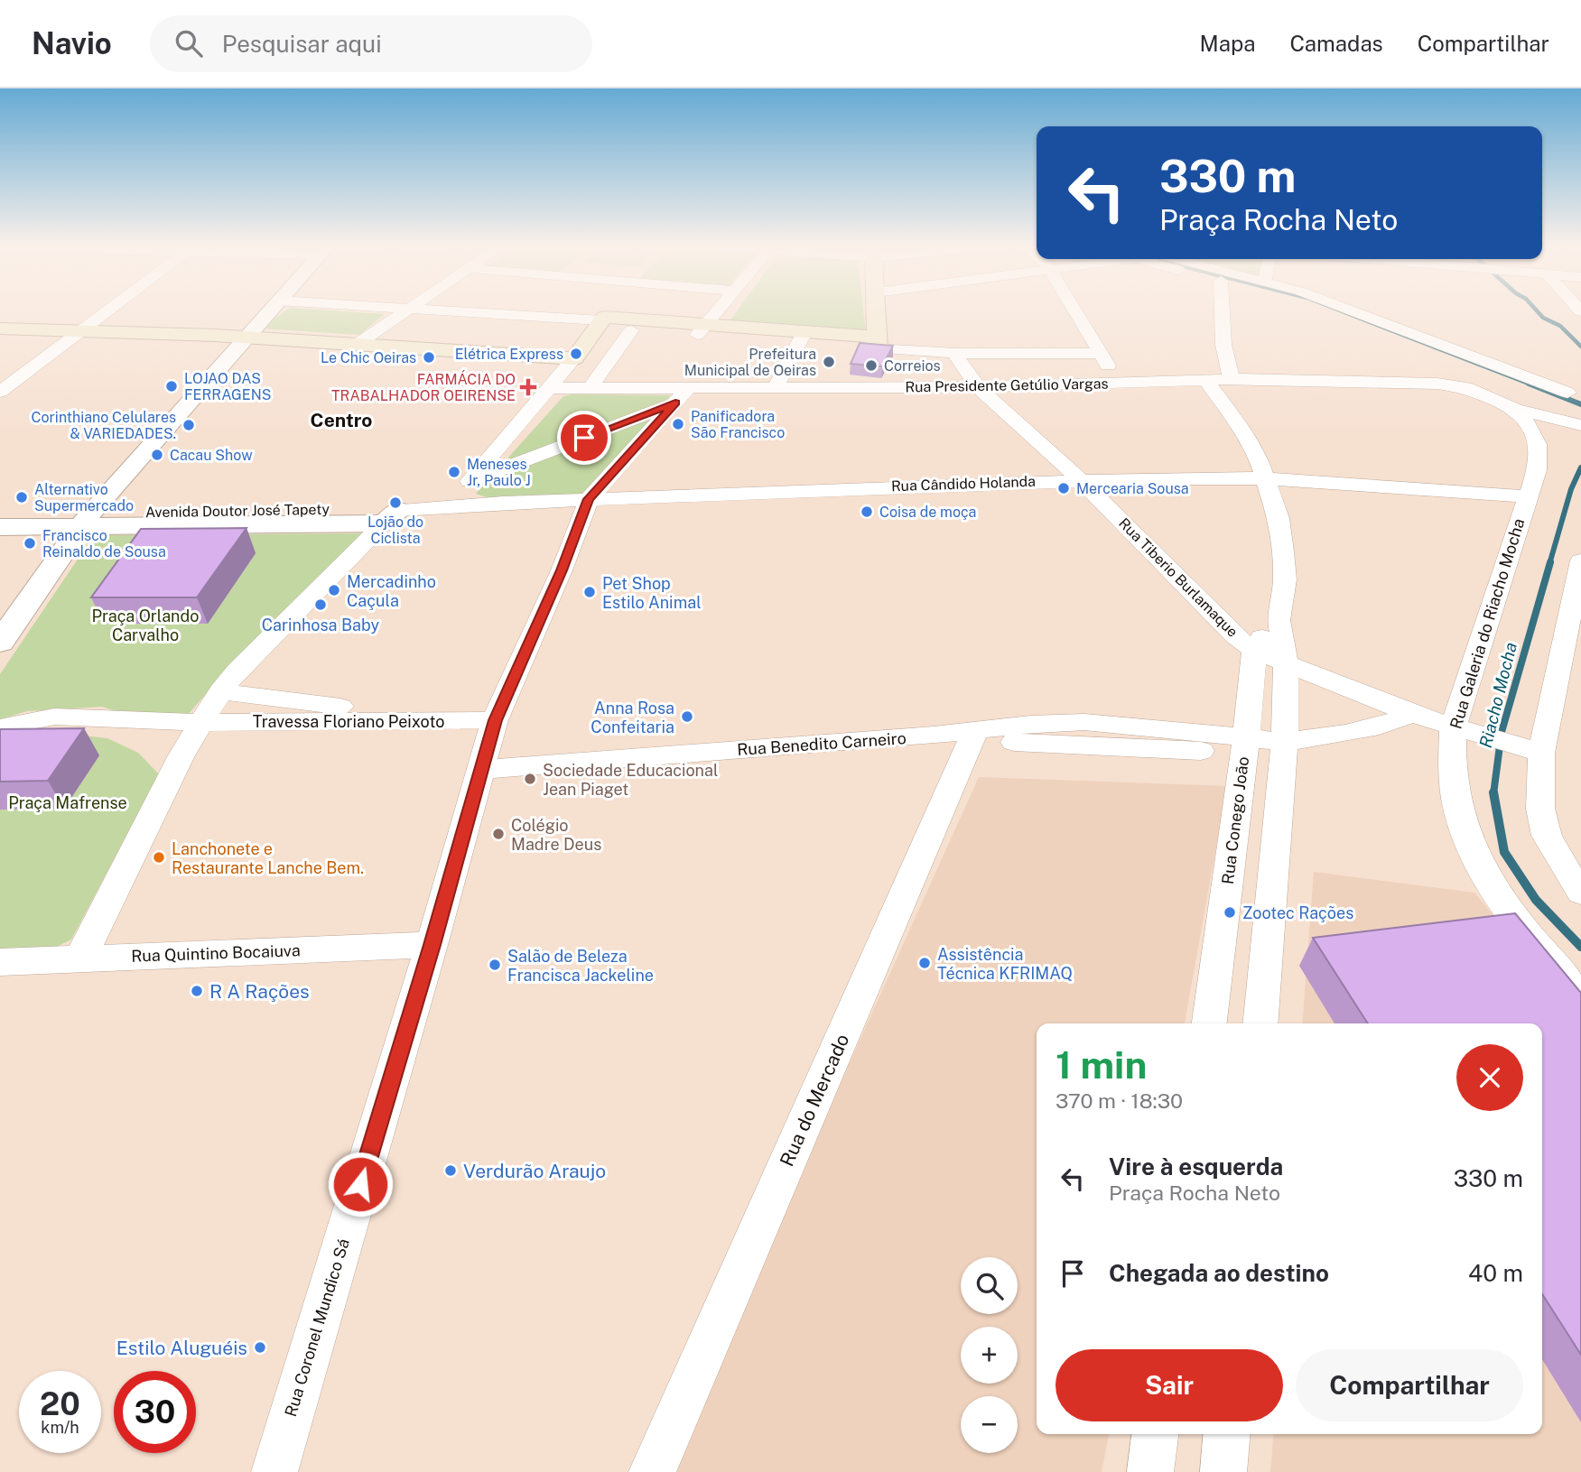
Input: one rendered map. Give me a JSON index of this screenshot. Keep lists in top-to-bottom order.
{
  "streets": {
    "street": [
      "Rua Presidente Getúlio Vargas",
      "Rua Cândido Holanda",
      "Avenida Doutor José Tapety",
      "Rua Tiberio Burlamaque",
      "Rua Galeria do Riacho Mocha",
      "Travessa Floriano Peixoto",
      "Rua Benedito Carneiro",
      "Rua Conego João",
      "Rua Quintino Bocaiuva",
      "Rua do Mercado",
      "Rua Coronel Mundico Sá"
    ]
  },
  "crossings": [
    ["Rua Presidente Getúlio Vargas", "Rua Tiberio Burlamaque"],
    ["Rua Presidente Getúlio Vargas", "Rua Galeria do Riacho Mocha"],
    ["Rua Presidente Getúlio Vargas", "Rua Coronel Mundico Sá"],
    ["Rua Cândido Holanda", "Avenida Doutor José Tapety"],
    ["Rua Cândido Holanda", "Rua Tiberio Burlamaque"],
    ["Rua Cândido Holanda", "Rua Galeria do Riacho Mocha"],
    ["Rua Cândido Holanda", "Rua Coronel Mundico Sá"],
    ["Rua Tiberio Burlamaque", "Rua Galeria do Riacho Mocha"],
    ["Rua Tiberio Burlamaque", "Rua Benedito Carneiro"],
    ["Rua Tiberio Burlamaque", "Rua Conego João"],
    ["Travessa Floriano Peixoto", "Rua Coronel Mundico Sá"],
    ["Rua Benedito Carneiro", "Rua Conego João"],
    ["Rua Benedito Carneiro", "Rua do Mercado"],
    ["Rua Benedito Carneiro", "Rua Coronel Mundico Sá"],
    ["Rua Quintino Bocaiuva", "Rua Coronel Mundico Sá"]
  ],
  "districts": ["Centro"],
  "water": ["Riacho Mocha"],
  "parks": ["Praça Orlando Carvalho", "Praça Mafrense"],
  "places": {
    "other": [
      "Elétrica Express",
      "Le Chic Oeiras",
      "Prefeitura Municipal de Oeiras",
      "Correios",
      "LOJAO DAS FERRAGENS",
      "Panificadora São Francisco",
      "Corinthiano Celulares & VARIEDADES.",
      "Cacau Show",
      "Meneses Jr, Paulo J",
      "Mercearia Sousa",
      "Alternativo Supermercado",
      "Lojão do Ciclista",
      "Coisa de moça",
      "Francisco Reinaldo de Sousa",
      "Mercadinho Caçula",
      "Pet Shop Estilo Animal",
      "Carinhosa Baby",
      "Anna Rosa Confeitaria",
      "Sociedade Educacional Jean Piaget",
      "Colégio Madre Deus",
      "Lanchonete e Restaurante Lanche Bem.",
      "Zootec Rações",
      "Assistência Técnica KFRIMAQ",
      "Salão de Beleza Francisca Jackeline",
      "R A Rações",
      "Verdurão Araujo",
      "Estilo Aluguéis"
    ],
    "health": ["FARMÁCIA DO TRABALHADOR OEIRENSE"]
  },
  "page": {
    "header": "Navio",
    "search": "Pesquisar aqui",
    "nav": ["Mapa", "Camadas", "Compartilhar"],
    "turn": ["330 m", "Praça Rocha Neto"],
    "heading": ["1 min", "370 m · 18:30"],
    "list": [
      {
        "name": "Vire à esquerda",
        "note": "Praça Rocha Neto",
        "value": "330 m"
      },
      {
        "name": "Chegada ao destino",
        "value": "40 m"
      }
    ],
    "map_buttons": ["+", "−"],
    "buttons": ["Sair", "Compartilhar"],
    "speed": "20 km/h",
    "limit": "30"
  }
}
